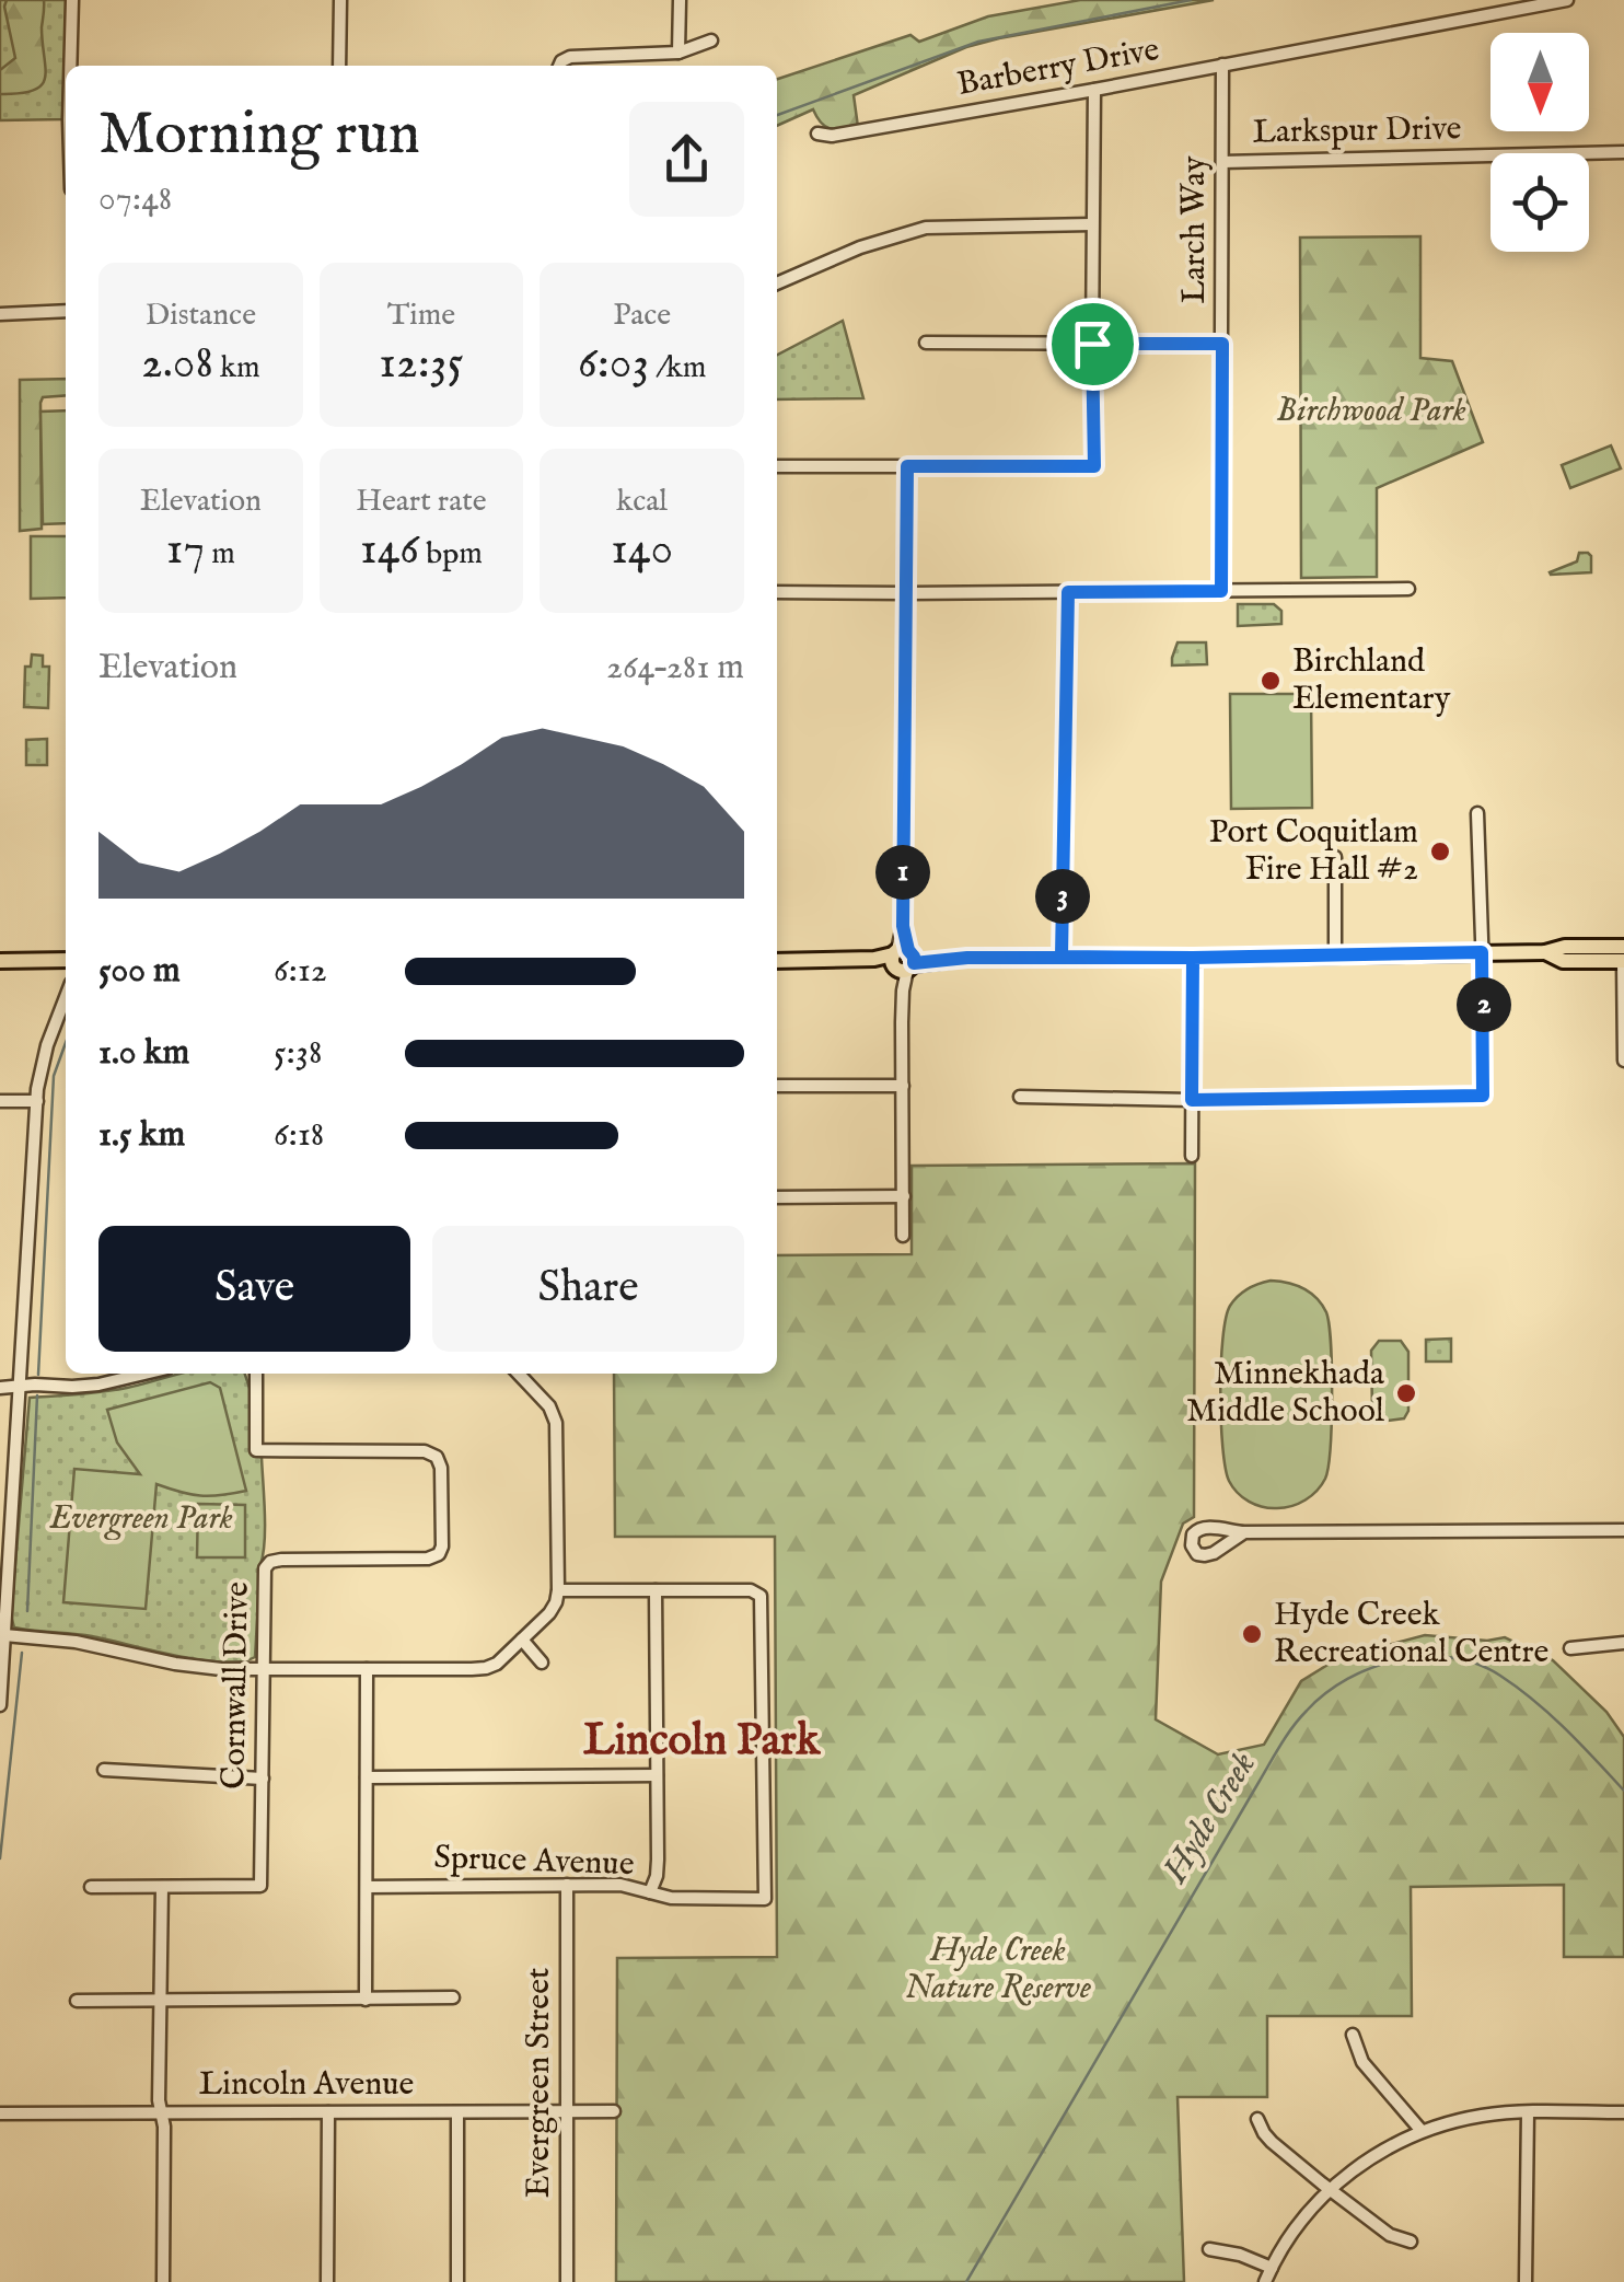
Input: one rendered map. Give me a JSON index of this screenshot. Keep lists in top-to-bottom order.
{
  "streets": {
    "street": [
      "Barberry Drive",
      "Larkspur Drive",
      "Larch Way",
      "Cornwall Drive",
      "Spruce Avenue",
      "Evergreen Street",
      "Lincoln Avenue"
    ]
  },
  "crossings": [
    ["Barberry Drive", "Larch Way"],
    ["Larkspur Drive", "Larch Way"],
    ["Spruce Avenue", "Evergreen Street"],
    ["Evergreen Street", "Lincoln Avenue"]
  ],
  "districts": ["Lincoln Park"],
  "water": ["Hyde Creek"],
  "parks": ["Birchwood Park", "Evergreen Park", "Hyde Creek Nature Reserve"],
  "places": [
    "Birchland Elementary",
    "Port Coquitlam Fire Hall #2",
    "Minnekhada Middle School",
    "Hyde Creek Recreational Centre"
  ],
  "north": "bottom",
  "page": {
    "heading": ["Morning run", "07:48"],
    "stats": [
      ["Distance", "2.08 km"],
      ["Time", "12:35"],
      ["Pace", "6:03 /km"],
      ["Elevation", "17 m"],
      ["Heart rate", "146 bpm"],
      ["kcal", "140"]
    ],
    "chart": ["Elevation", "264–281 m"],
    "pins": ["1", "3", "2"],
    "list": [
      {
        "name": "500 m",
        "note": "6:12"
      },
      {
        "name": "1.0 km",
        "note": "5:38"
      },
      {
        "name": "1.5 km",
        "note": "6:18"
      }
    ],
    "buttons": ["Save", "Share"]
  }
}
